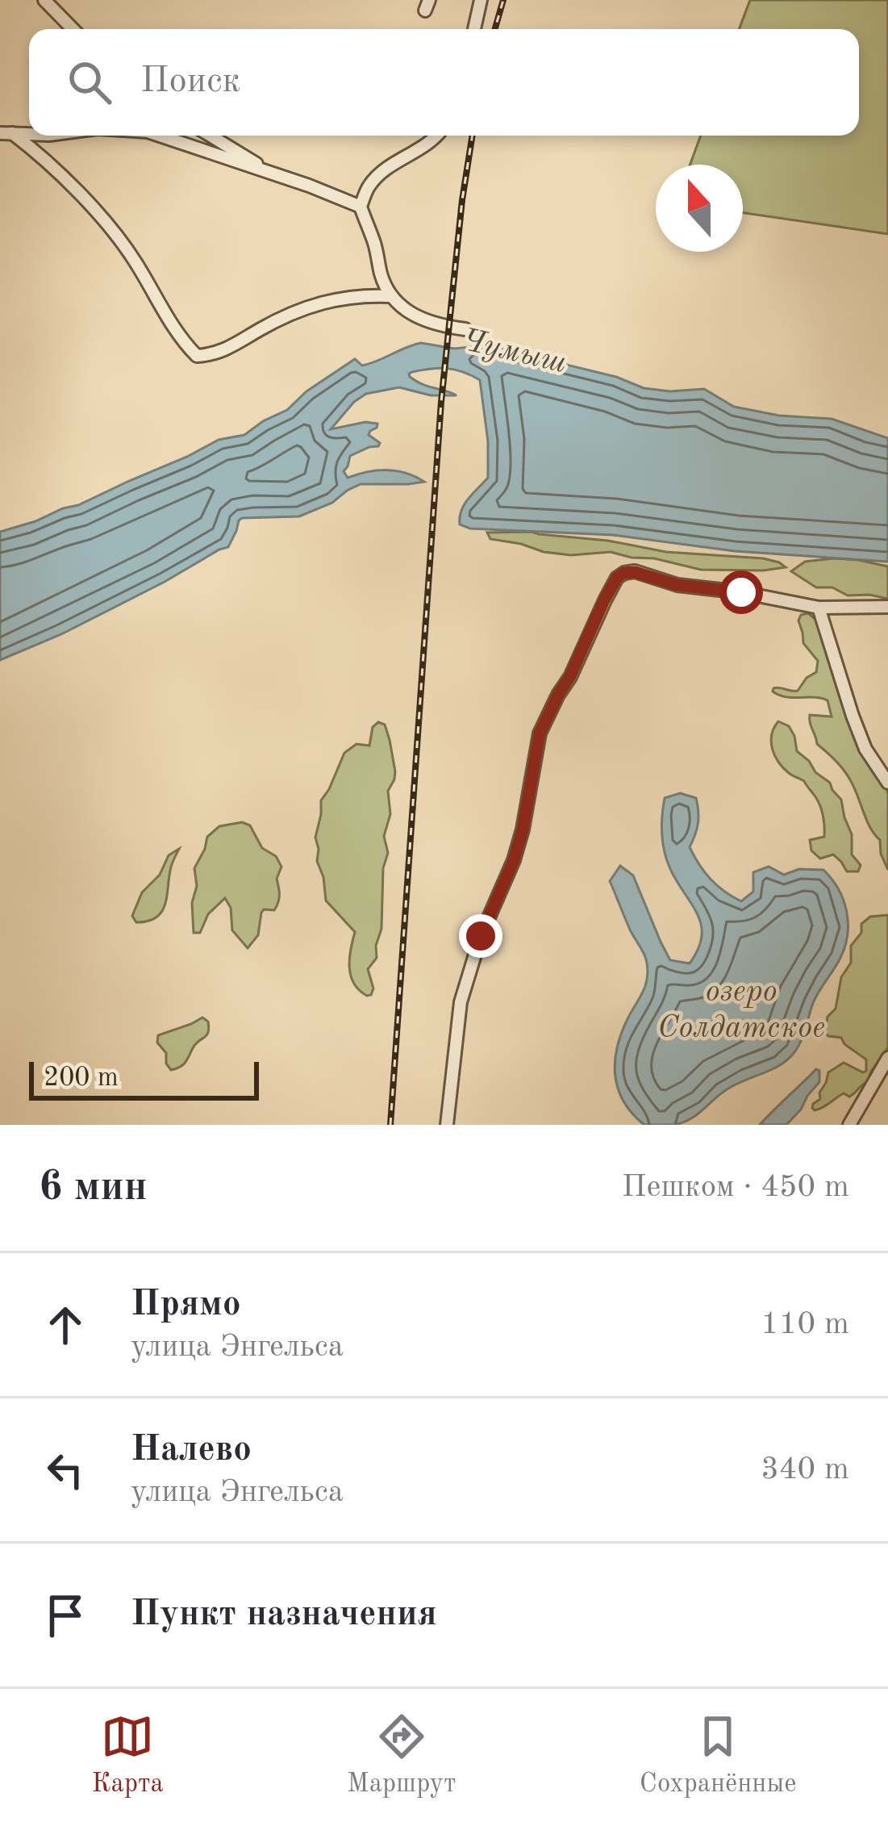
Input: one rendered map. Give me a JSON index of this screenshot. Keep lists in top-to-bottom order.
{
  "water": ["Чумыш", "озеро Солдатское"],
  "scale_bar": "200 m",
  "north": "top",
  "page": {
    "search": "Поиск",
    "scale": "200 m",
    "heading": ["6 мин", "Пешком · 450 m"],
    "list": [
      ["Прямо", "улица Энгельса", "110 m"],
      ["Налево", "улица Энгельса", "340 m"],
      "Пункт назначения"
    ],
    "nav": ["Карта", "Маршрут", "Сохранённые"]
  }
}
